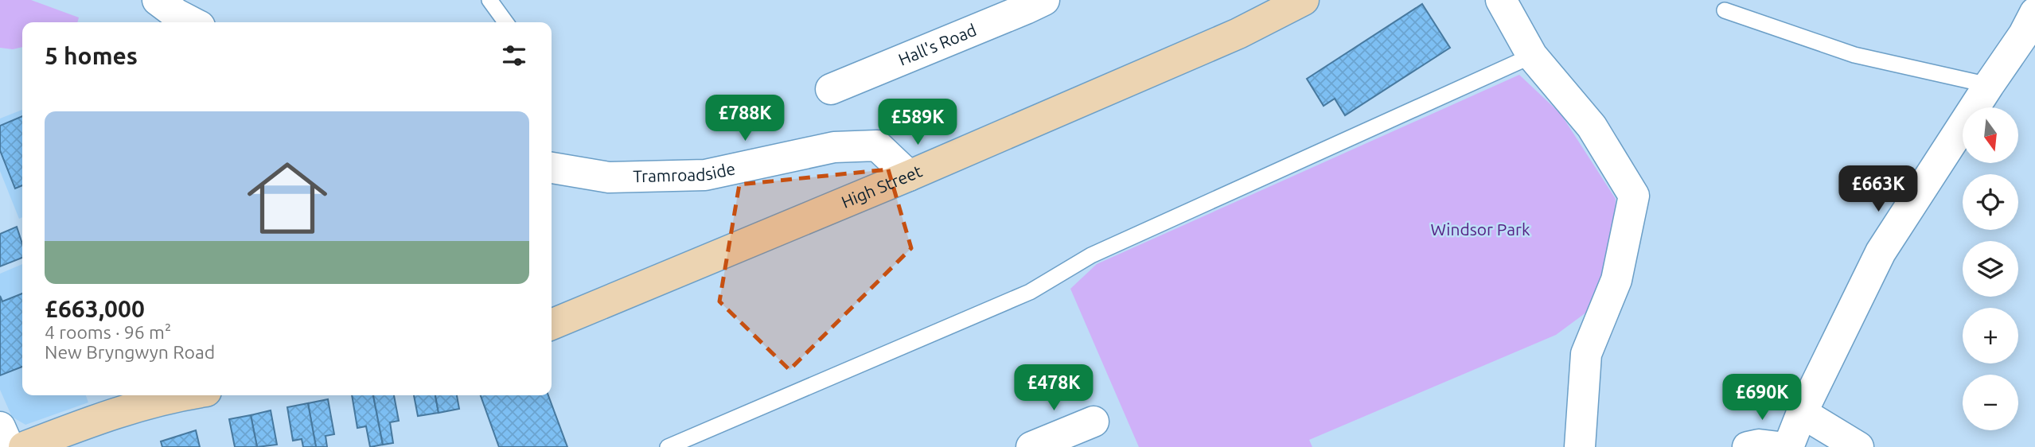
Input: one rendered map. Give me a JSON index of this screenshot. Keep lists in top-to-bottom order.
{
  "streets": {
    "street": ["Hall's Road", "Tramroadside", "High Street"]
  },
  "crossings": [
    ["Tramroadside", "High Street"]
  ],
  "parks": ["Windsor Park"],
  "north": "bottom",
  "page": {
    "heading": "5 homes",
    "list": [
      {
        "name": "£663,000",
        "note": "4 rooms · 96 m² · New Bryngwyn Road"
      }
    ],
    "price": [
      "£788K",
      "£589K",
      "£663K",
      "£478K",
      "£690K"
    ],
    "map_buttons": ["+", "−"]
  }
}
